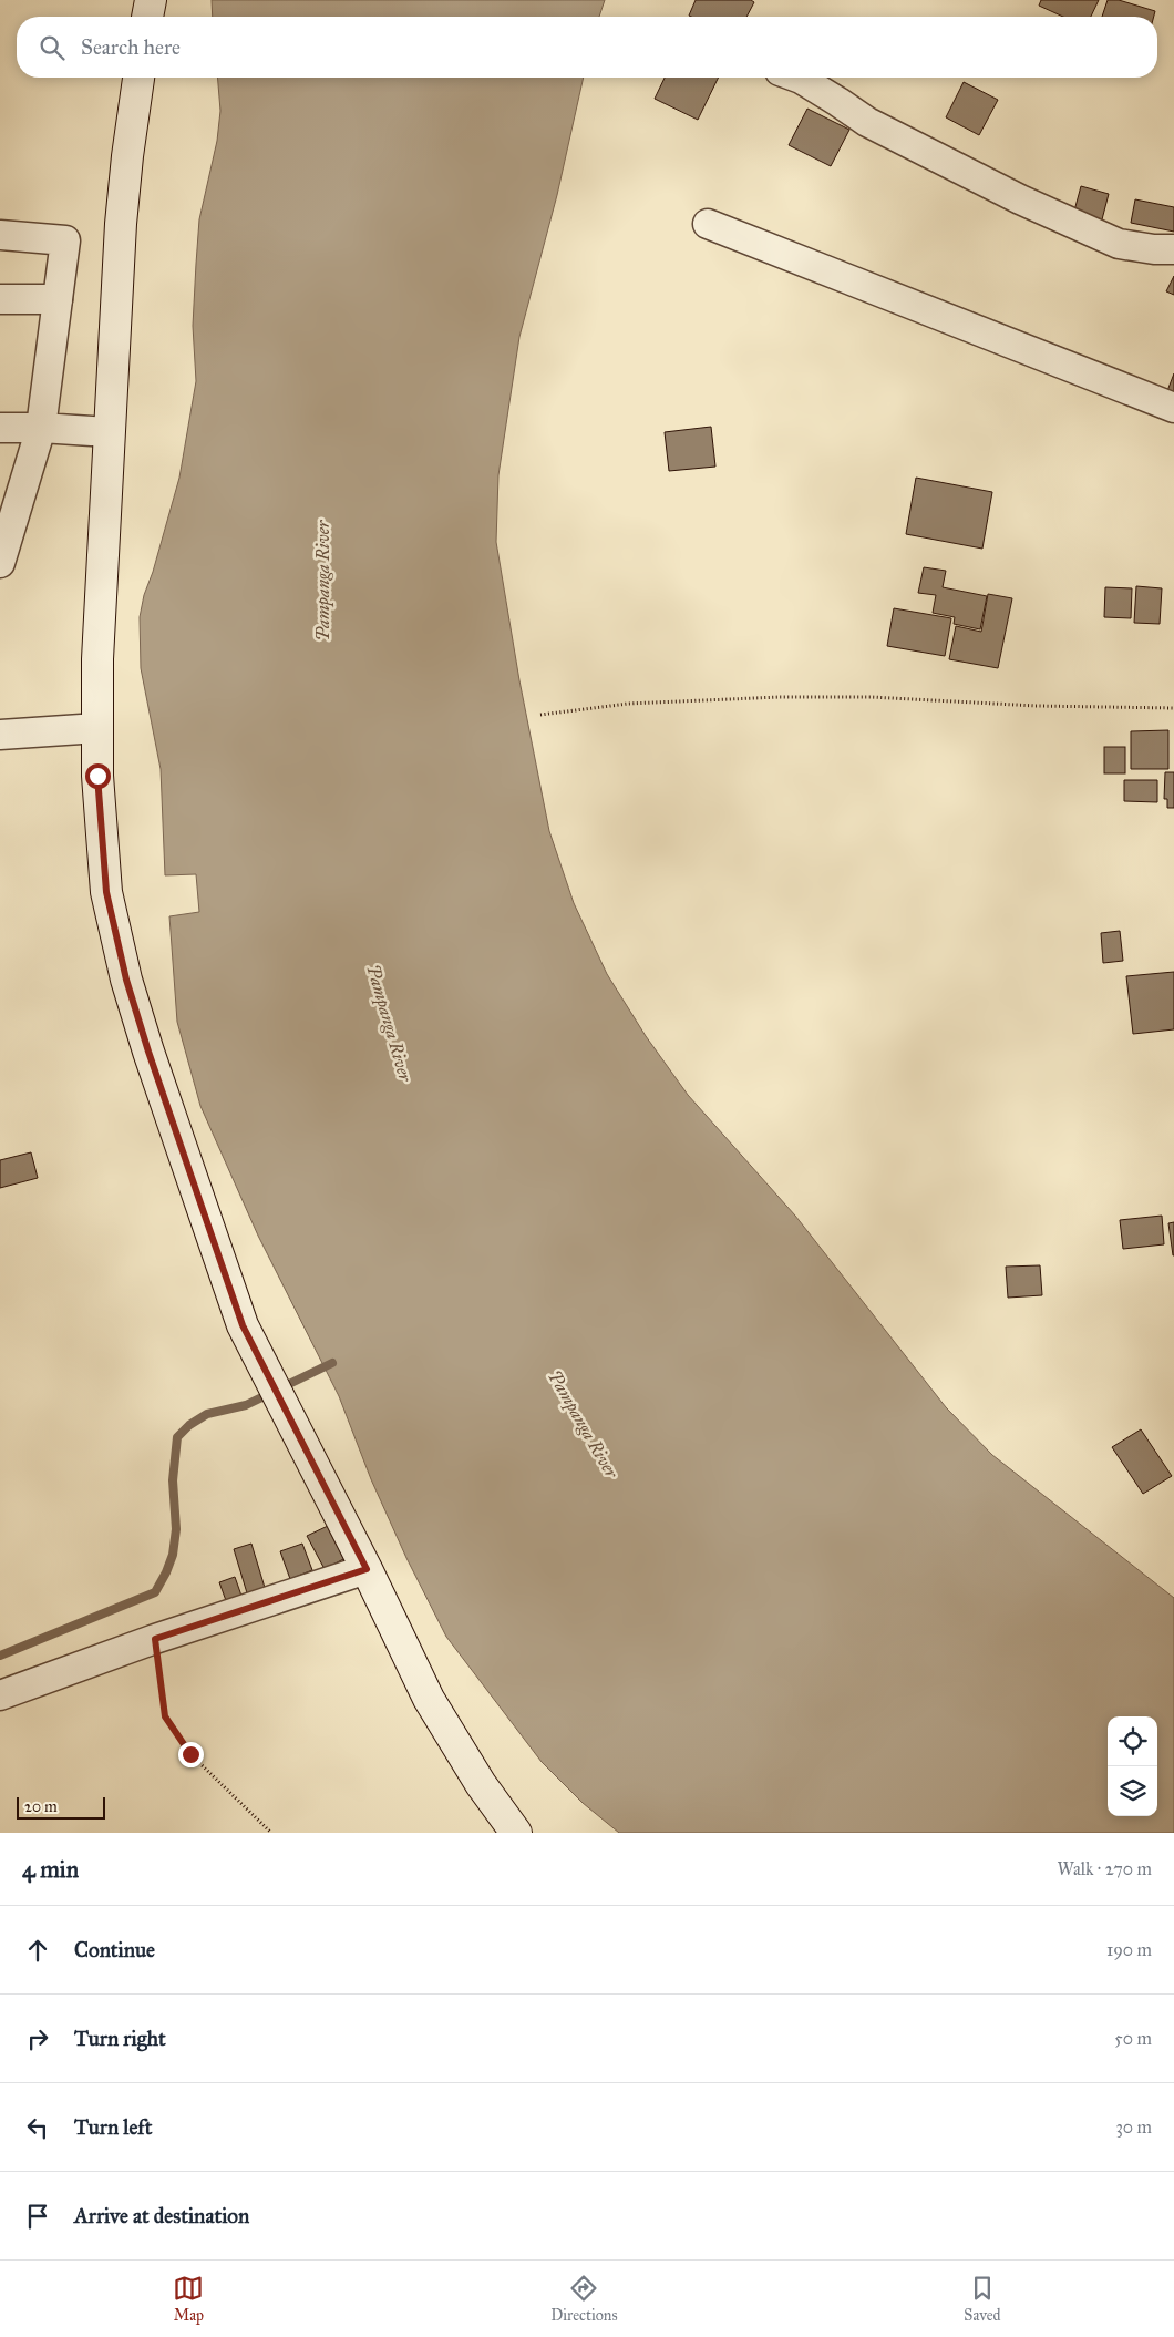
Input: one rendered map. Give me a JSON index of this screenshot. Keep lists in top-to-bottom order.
{
  "water": ["Pampanga River"],
  "scale_bar": "20 m",
  "page": {
    "search": "Search here",
    "scale": "20 m",
    "heading": ["4 min", "Walk · 270 m"],
    "list": [
      ["Continue", "190 m"],
      ["Turn right", "50 m"],
      ["Turn left", "30 m"],
      "Arrive at destination"
    ],
    "nav": ["Map", "Directions", "Saved"]
  }
}
